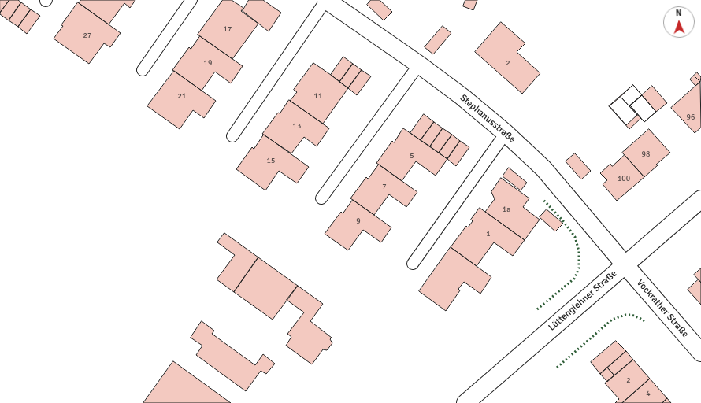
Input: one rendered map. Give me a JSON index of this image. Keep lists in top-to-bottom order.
{
  "streets": {
    "street": ["Stephanusstraße", "Lüttenglehner Straße", "Vockrather Straße"]
  },
  "crossings": [
    ["Stephanusstraße", "Lüttenglehner Straße"],
    ["Stephanusstraße", "Vockrather Straße"],
    ["Lüttenglehner Straße", "Vockrather Straße"]
  ],
  "house_numbers": [
    "17",
    "27",
    "19",
    "2",
    "21",
    "11",
    "96",
    "13",
    "98",
    "5",
    "15",
    "100",
    "7",
    "1a",
    "9",
    "1",
    "2",
    "4"
  ],
  "north": "top"
}
